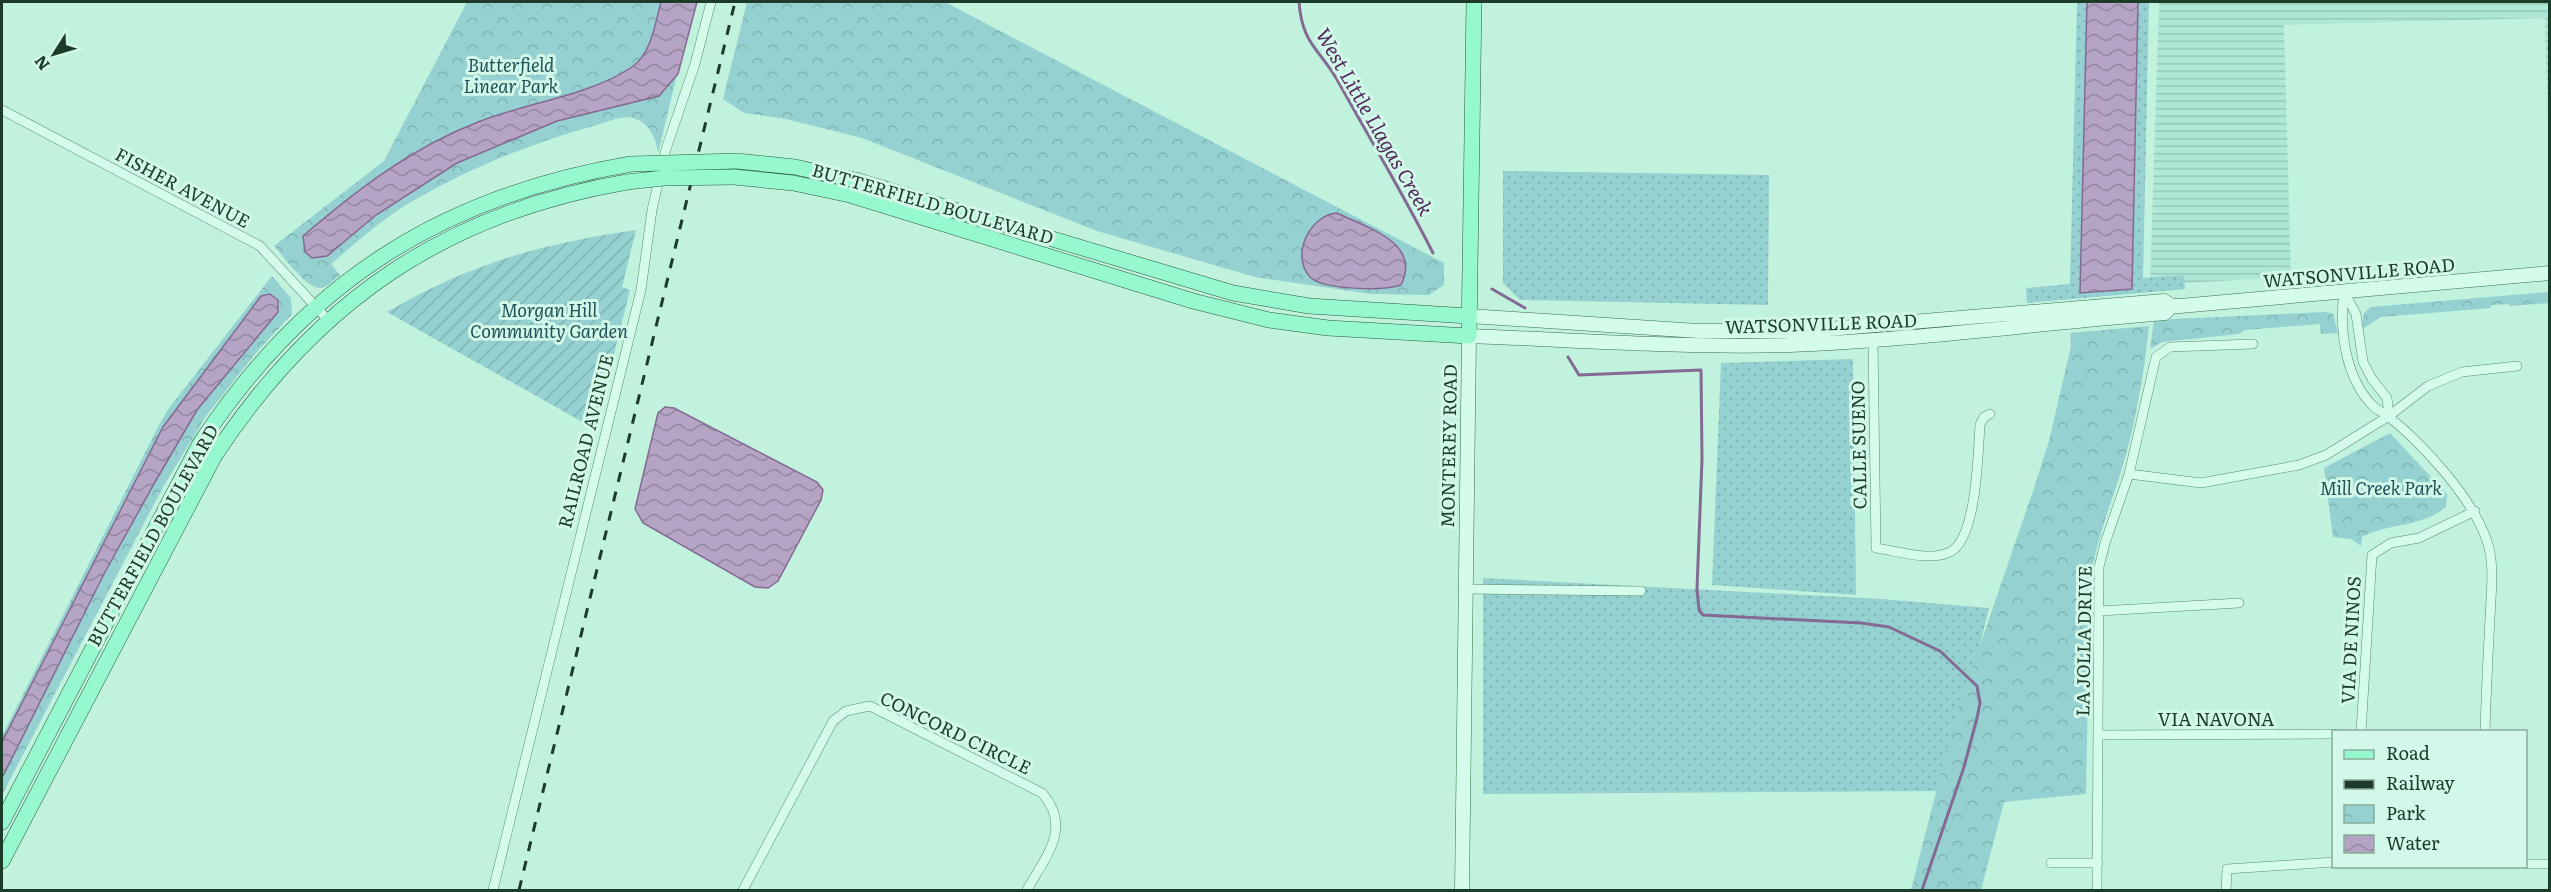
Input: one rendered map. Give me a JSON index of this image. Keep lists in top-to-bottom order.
{
  "streets": {
    "main road": ["BUTTERFIELD BOULEVARD", "WATSONVILLE ROAD", "MONTEREY ROAD"],
    "street": [
      "FISHER AVENUE",
      "RAILROAD AVENUE",
      "CALLE SUENO",
      "VIA DE NINOS",
      "LA JOLLA DRIVE",
      "VIA NAVONA",
      "CONCORD CIRCLE"
    ]
  },
  "crossings": [
    ["FISHER AVENUE", "BUTTERFIELD BOULEVARD"],
    ["BUTTERFIELD BOULEVARD", "WATSONVILLE ROAD"],
    ["BUTTERFIELD BOULEVARD", "MONTEREY ROAD"],
    ["WATSONVILLE ROAD", "CALLE SUENO"],
    ["WATSONVILLE ROAD", "MONTEREY ROAD"],
    ["LA JOLLA DRIVE", "VIA NAVONA"]
  ],
  "water": ["West Little Llagas Creek"],
  "parks": ["Butterfield Linear Park", "Morgan Hill Community Garden", "Mill Creek Park"],
  "legend": [
    "Road",
    "Railway",
    "Park",
    "Water"
  ],
  "north": "bottom left"
}
